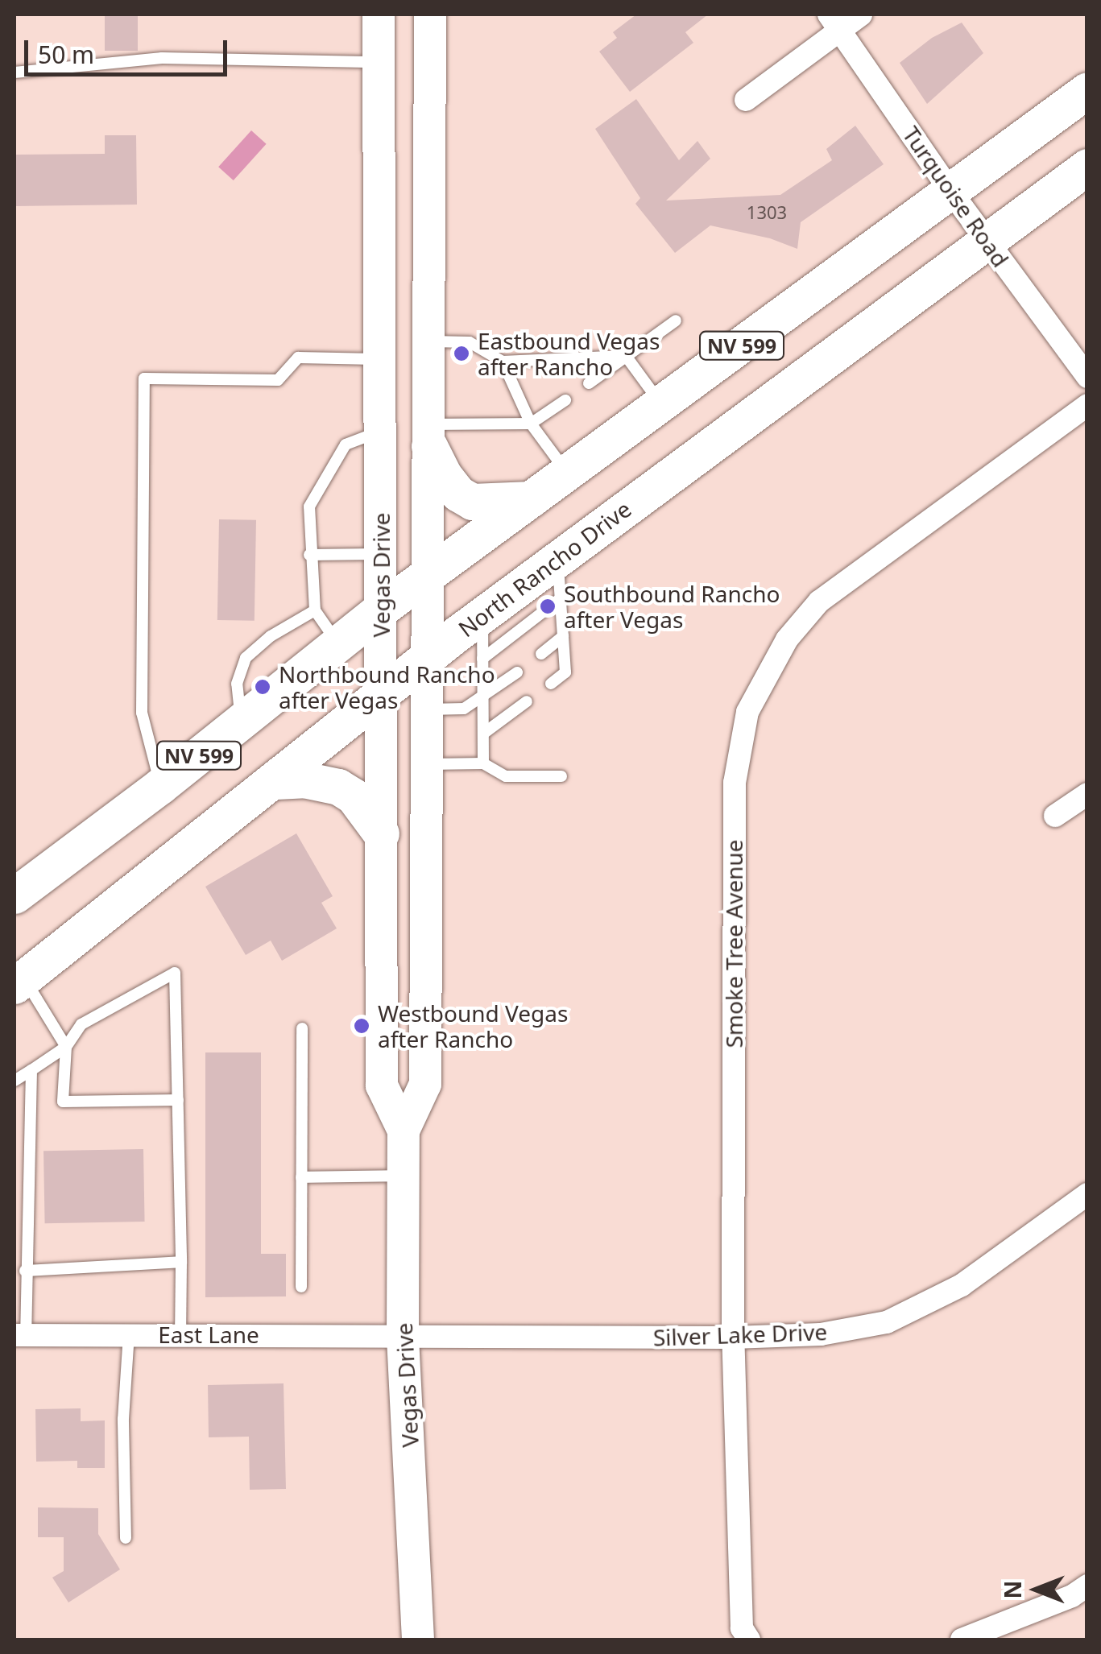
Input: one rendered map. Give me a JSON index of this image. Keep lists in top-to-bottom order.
{
  "streets": {
    "main road": ["NV 599", "North Rancho Drive", "Vegas Drive"],
    "street": [
      "Turquoise Road",
      "Smoke Tree Avenue",
      "East Lane",
      "Silver Lake Drive"
    ]
  },
  "crossings": [
    ["Turquoise Road", "NV 599"],
    ["Turquoise Road", "North Rancho Drive"],
    ["NV 599", "Vegas Drive"],
    ["North Rancho Drive", "Vegas Drive"],
    ["Vegas Drive", "East Lane"],
    ["Vegas Drive", "Silver Lake Drive"],
    ["Smoke Tree Avenue", "Silver Lake Drive"],
    ["East Lane", "Silver Lake Drive"]
  ],
  "places": [
    "Eastbound Vegas after Rancho",
    "Southbound Rancho after Vegas",
    "Northbound Rancho after Vegas",
    "Westbound Vegas after Rancho"
  ],
  "house_numbers": ["1303"],
  "scale_bar": "50 m",
  "north": "left"
}
